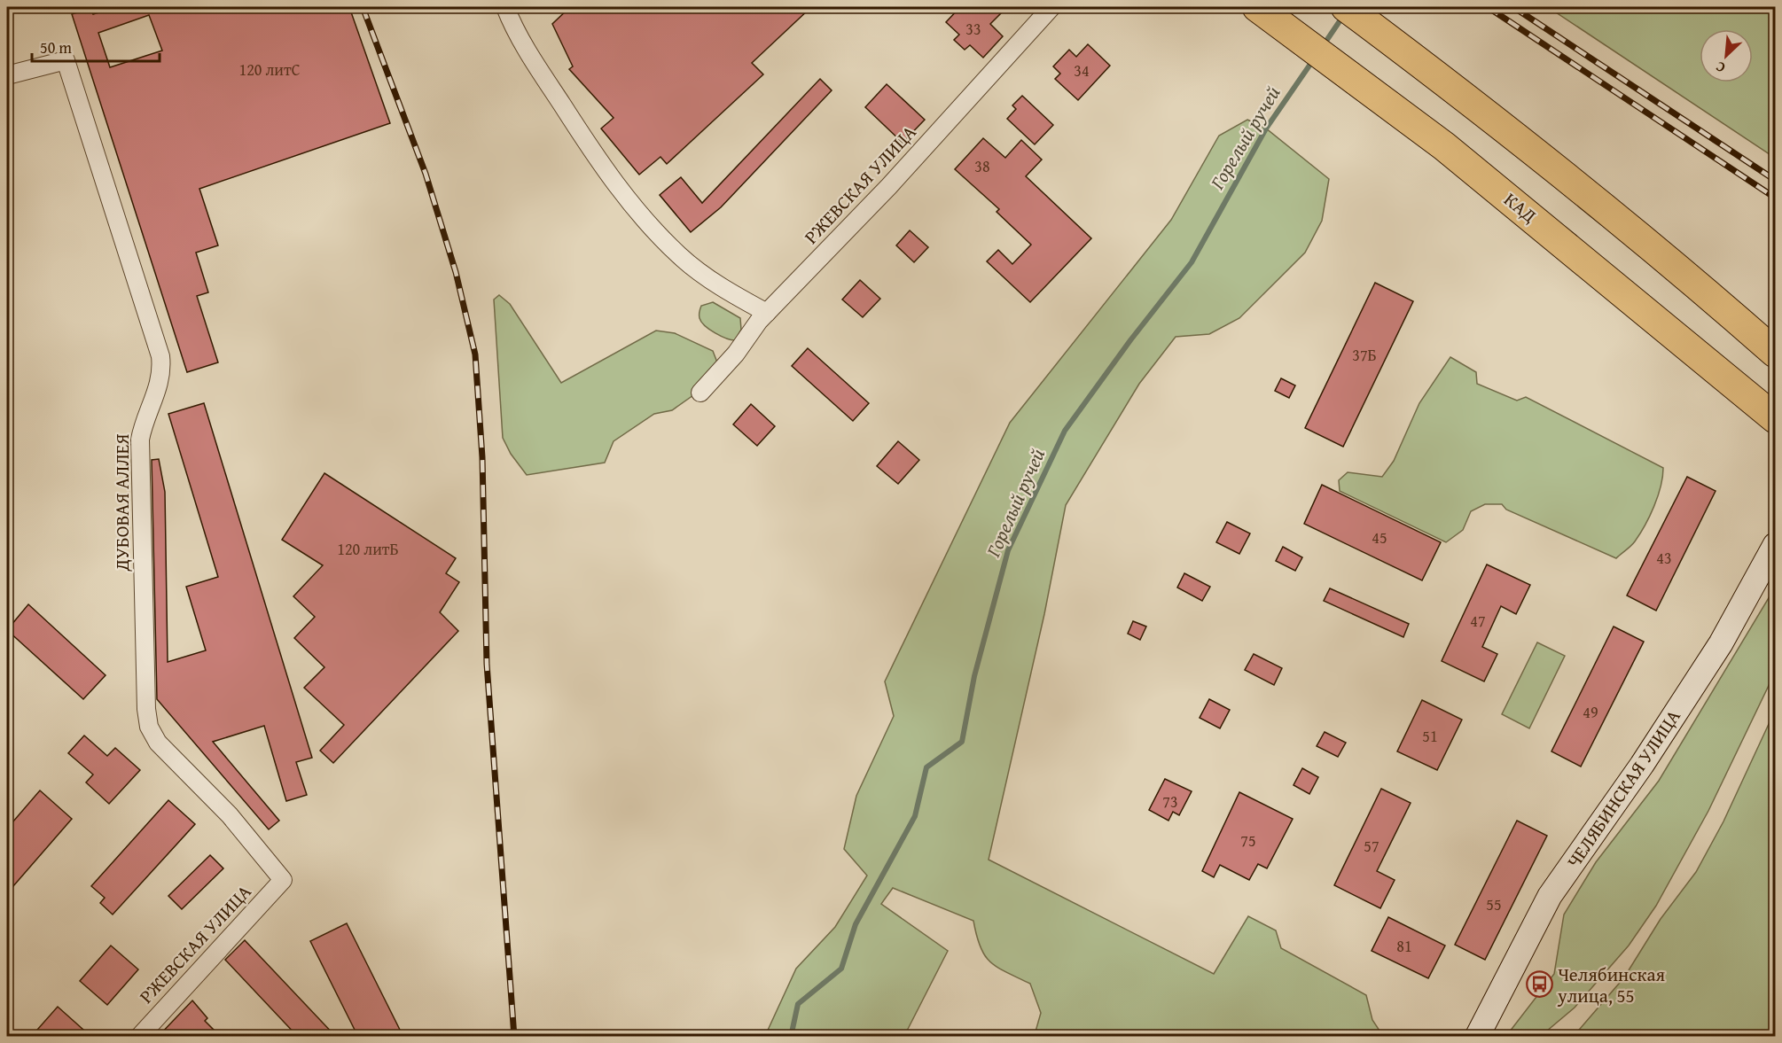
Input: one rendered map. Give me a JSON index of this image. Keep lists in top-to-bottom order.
{
  "streets": {
    "highway": ["КАД"],
    "street": ["РЖЕВСКАЯ УЛИЦА", "ДУБОВАЯ АЛЛЕЯ", "ЧЕЛЯБИНСКАЯ УЛИЦА"]
  },
  "crossings": [
    ["РЖЕВСКАЯ УЛИЦА", "ДУБОВАЯ АЛЛЕЯ"]
  ],
  "water": ["Горелый ручей"],
  "places": {
    "bus stop": ["Челябинская улица, 55"]
  },
  "house_numbers": [
    "33",
    "120 литС",
    "34",
    "38",
    "37Б",
    "45",
    "120 литБ",
    "43",
    "47",
    "49",
    "51",
    "73",
    "75",
    "57",
    "55",
    "81"
  ],
  "scale_bar": "50 m",
  "north": "bottom left"
}
